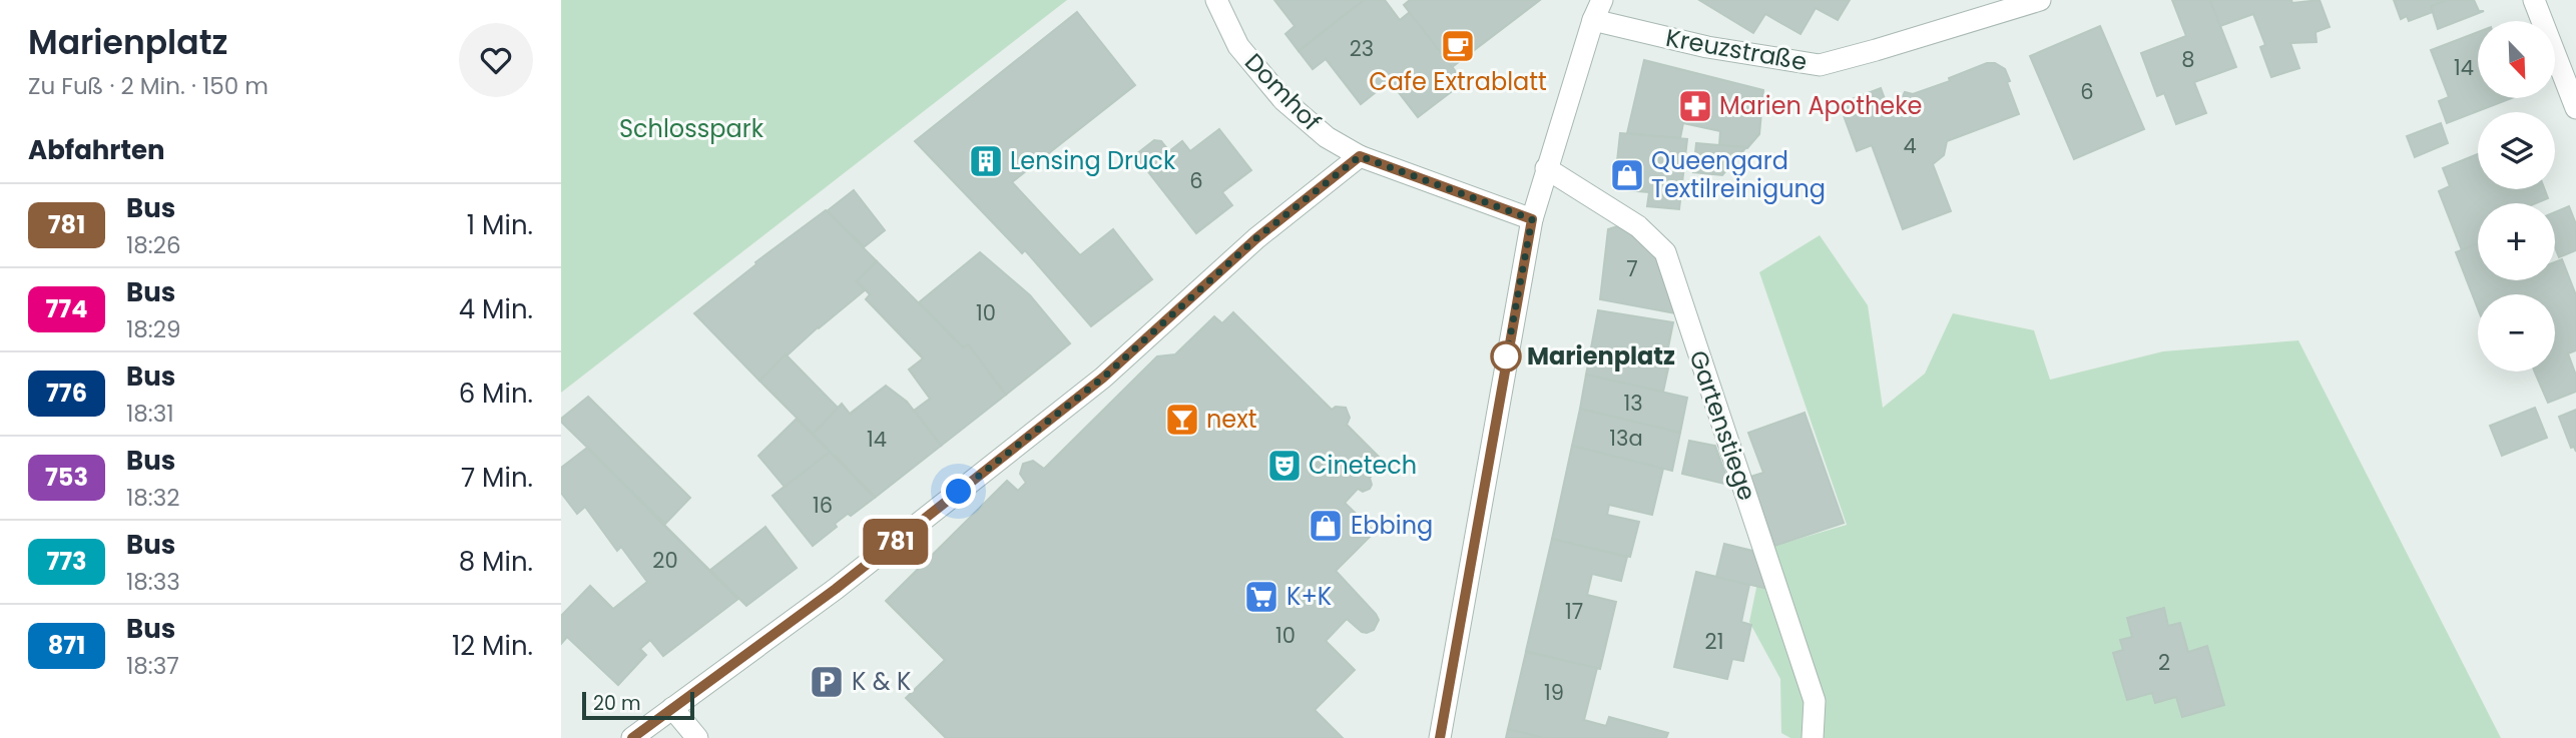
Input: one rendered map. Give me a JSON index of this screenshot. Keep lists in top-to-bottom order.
{
  "streets": {
    "street": ["Kreuzstraße", "Domhof", "Gartenstiege"]
  },
  "parks": ["Schlosspark"],
  "places": {
    "cafe": ["Cafe Extrablatt"],
    "pharmacy": ["Marien Apotheke"],
    "building": ["Lensing Druck"],
    "shop": ["Queengard Textilreinigung", "Ebbing"],
    "other": ["Marienplatz"],
    "bar": ["next"],
    "theatre": ["Cinetech"],
    "supermarket": ["K+K"],
    "parking": ["K & K"]
  },
  "lines": ["bus line 781"],
  "house_numbers": [
    "23",
    "8",
    "14",
    "6",
    "4",
    "6",
    "7",
    "10",
    "13",
    "13a",
    "14",
    "16",
    "20",
    "17",
    "10",
    "21",
    "2",
    "19"
  ],
  "scale_bar": "20 m",
  "north": "bottom right",
  "page": {
    "heading": [
      ["Marienplatz", "Zu Fuß · 2 Min. · 150 m"],
      "Abfahrten"
    ],
    "on_map": "781",
    "map_buttons": ["+", "−"],
    "list": [
      {
        "mark": "781",
        "name": "Bus",
        "note": "18:26",
        "value": "1 Min."
      },
      {
        "mark": "774",
        "name": "Bus",
        "note": "18:29",
        "value": "4 Min."
      },
      {
        "mark": "776",
        "name": "Bus",
        "note": "18:31",
        "value": "6 Min."
      },
      {
        "mark": "753",
        "name": "Bus",
        "note": "18:32",
        "value": "7 Min."
      },
      {
        "mark": "773",
        "name": "Bus",
        "note": "18:33",
        "value": "8 Min."
      },
      {
        "mark": "871",
        "name": "Bus",
        "note": "18:37",
        "value": "12 Min."
      }
    ],
    "scale": "20 m"
  }
}
